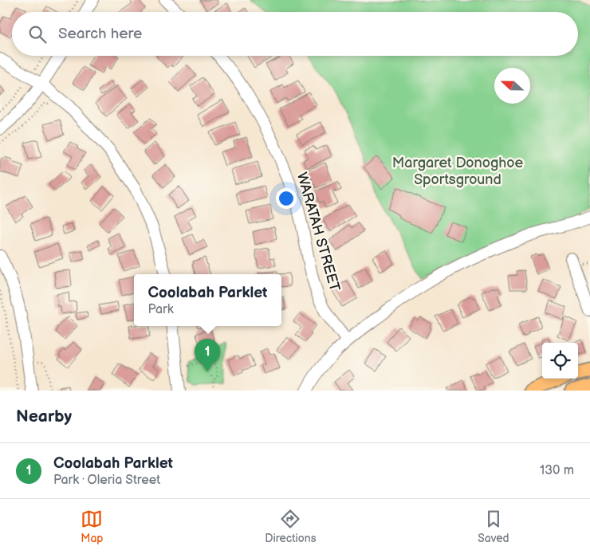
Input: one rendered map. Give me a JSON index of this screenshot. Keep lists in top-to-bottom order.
{
  "streets": {
    "street": ["WARATAH STREET"]
  },
  "parks": ["Margaret Donoghoe Sportsground"],
  "north": "left",
  "page": {
    "search": "Search here",
    "popup": ["Coolabah Parklet", "Park"],
    "pins": "1",
    "heading": "Nearby",
    "list": [
      {
        "mark": "1",
        "name": "Coolabah Parklet",
        "note": "Park · Oleria Street",
        "value": "130 m"
      }
    ],
    "nav": ["Map", "Directions", "Saved"]
  }
}
